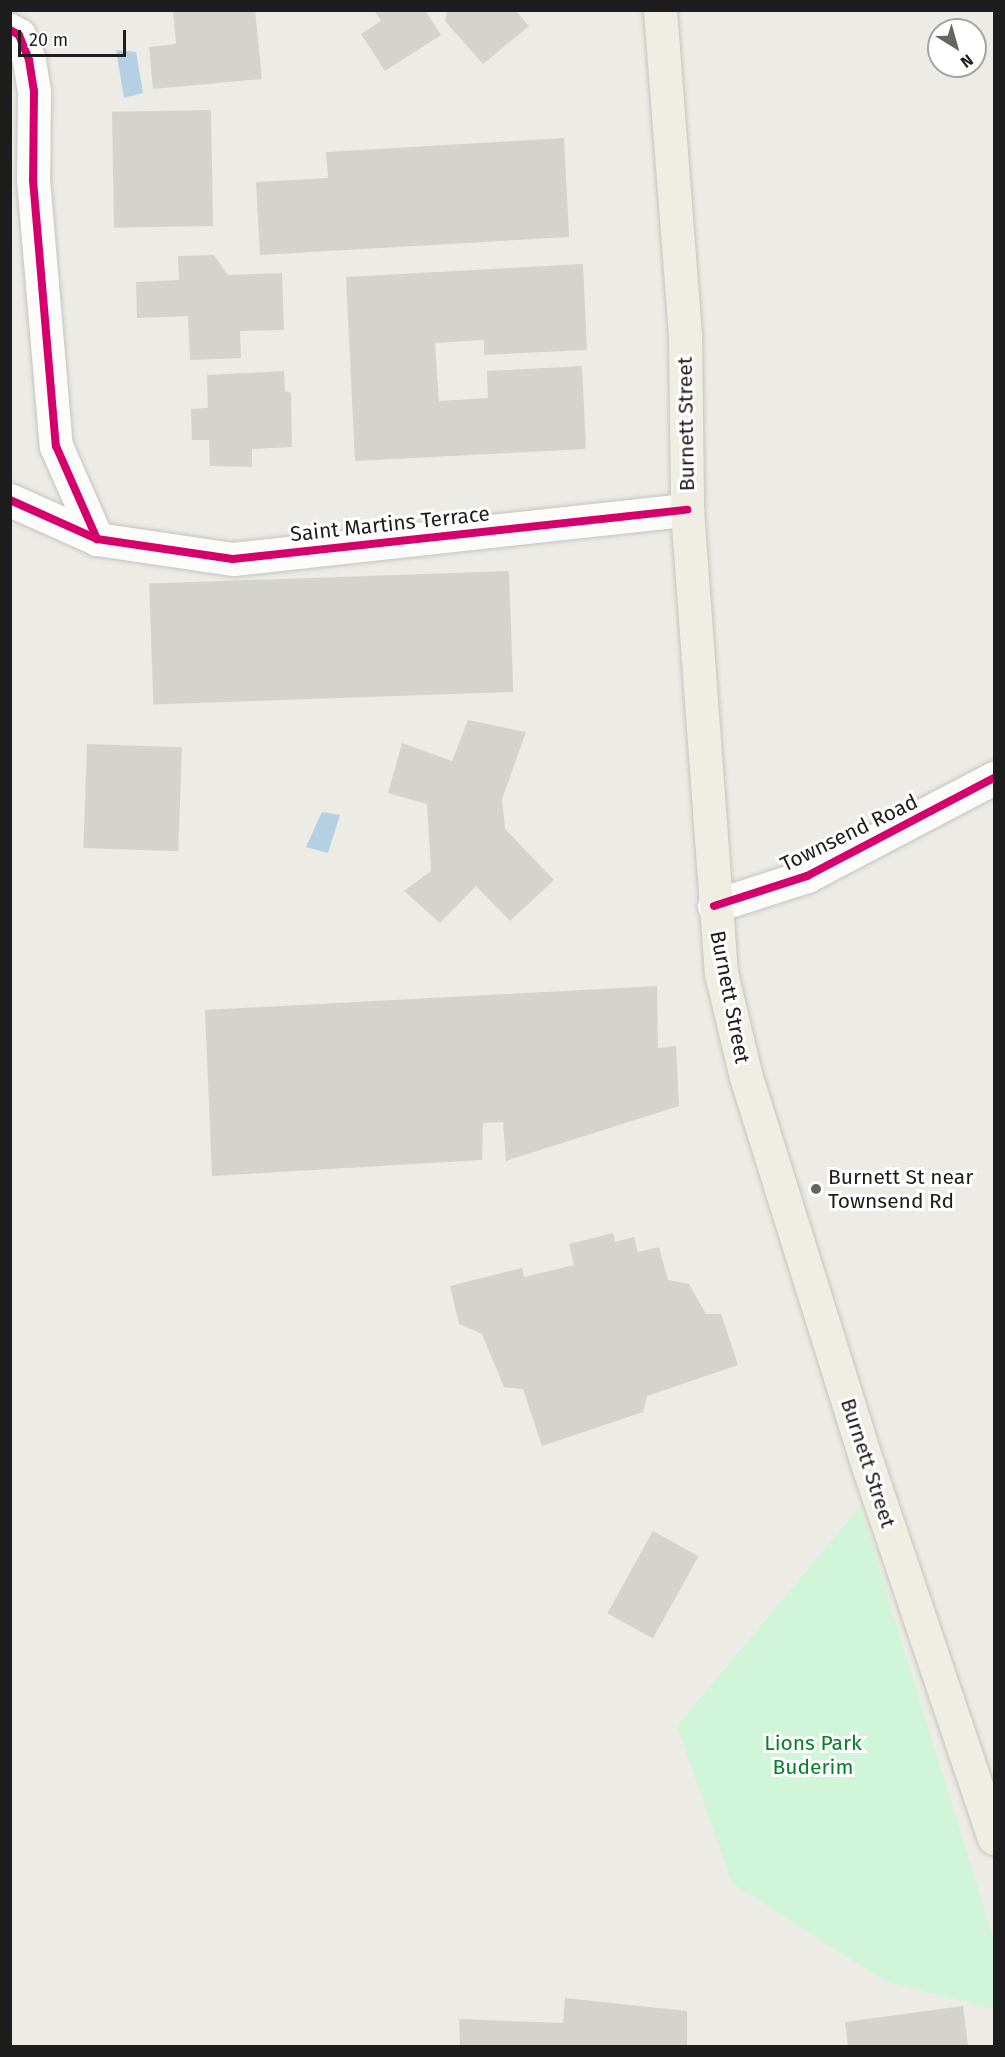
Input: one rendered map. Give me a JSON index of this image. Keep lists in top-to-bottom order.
{
  "streets": {
    "main road": ["Burnett Street"],
    "street": ["Saint Martins Terrace", "Townsend Road"]
  },
  "crossings": [
    ["Burnett Street", "Saint Martins Terrace"],
    ["Burnett Street", "Townsend Road"]
  ],
  "parks": ["Lions Park Buderim"],
  "places": ["Burnett St near Townsend Rd"],
  "scale_bar": "20 m",
  "north": "bottom right"
}
